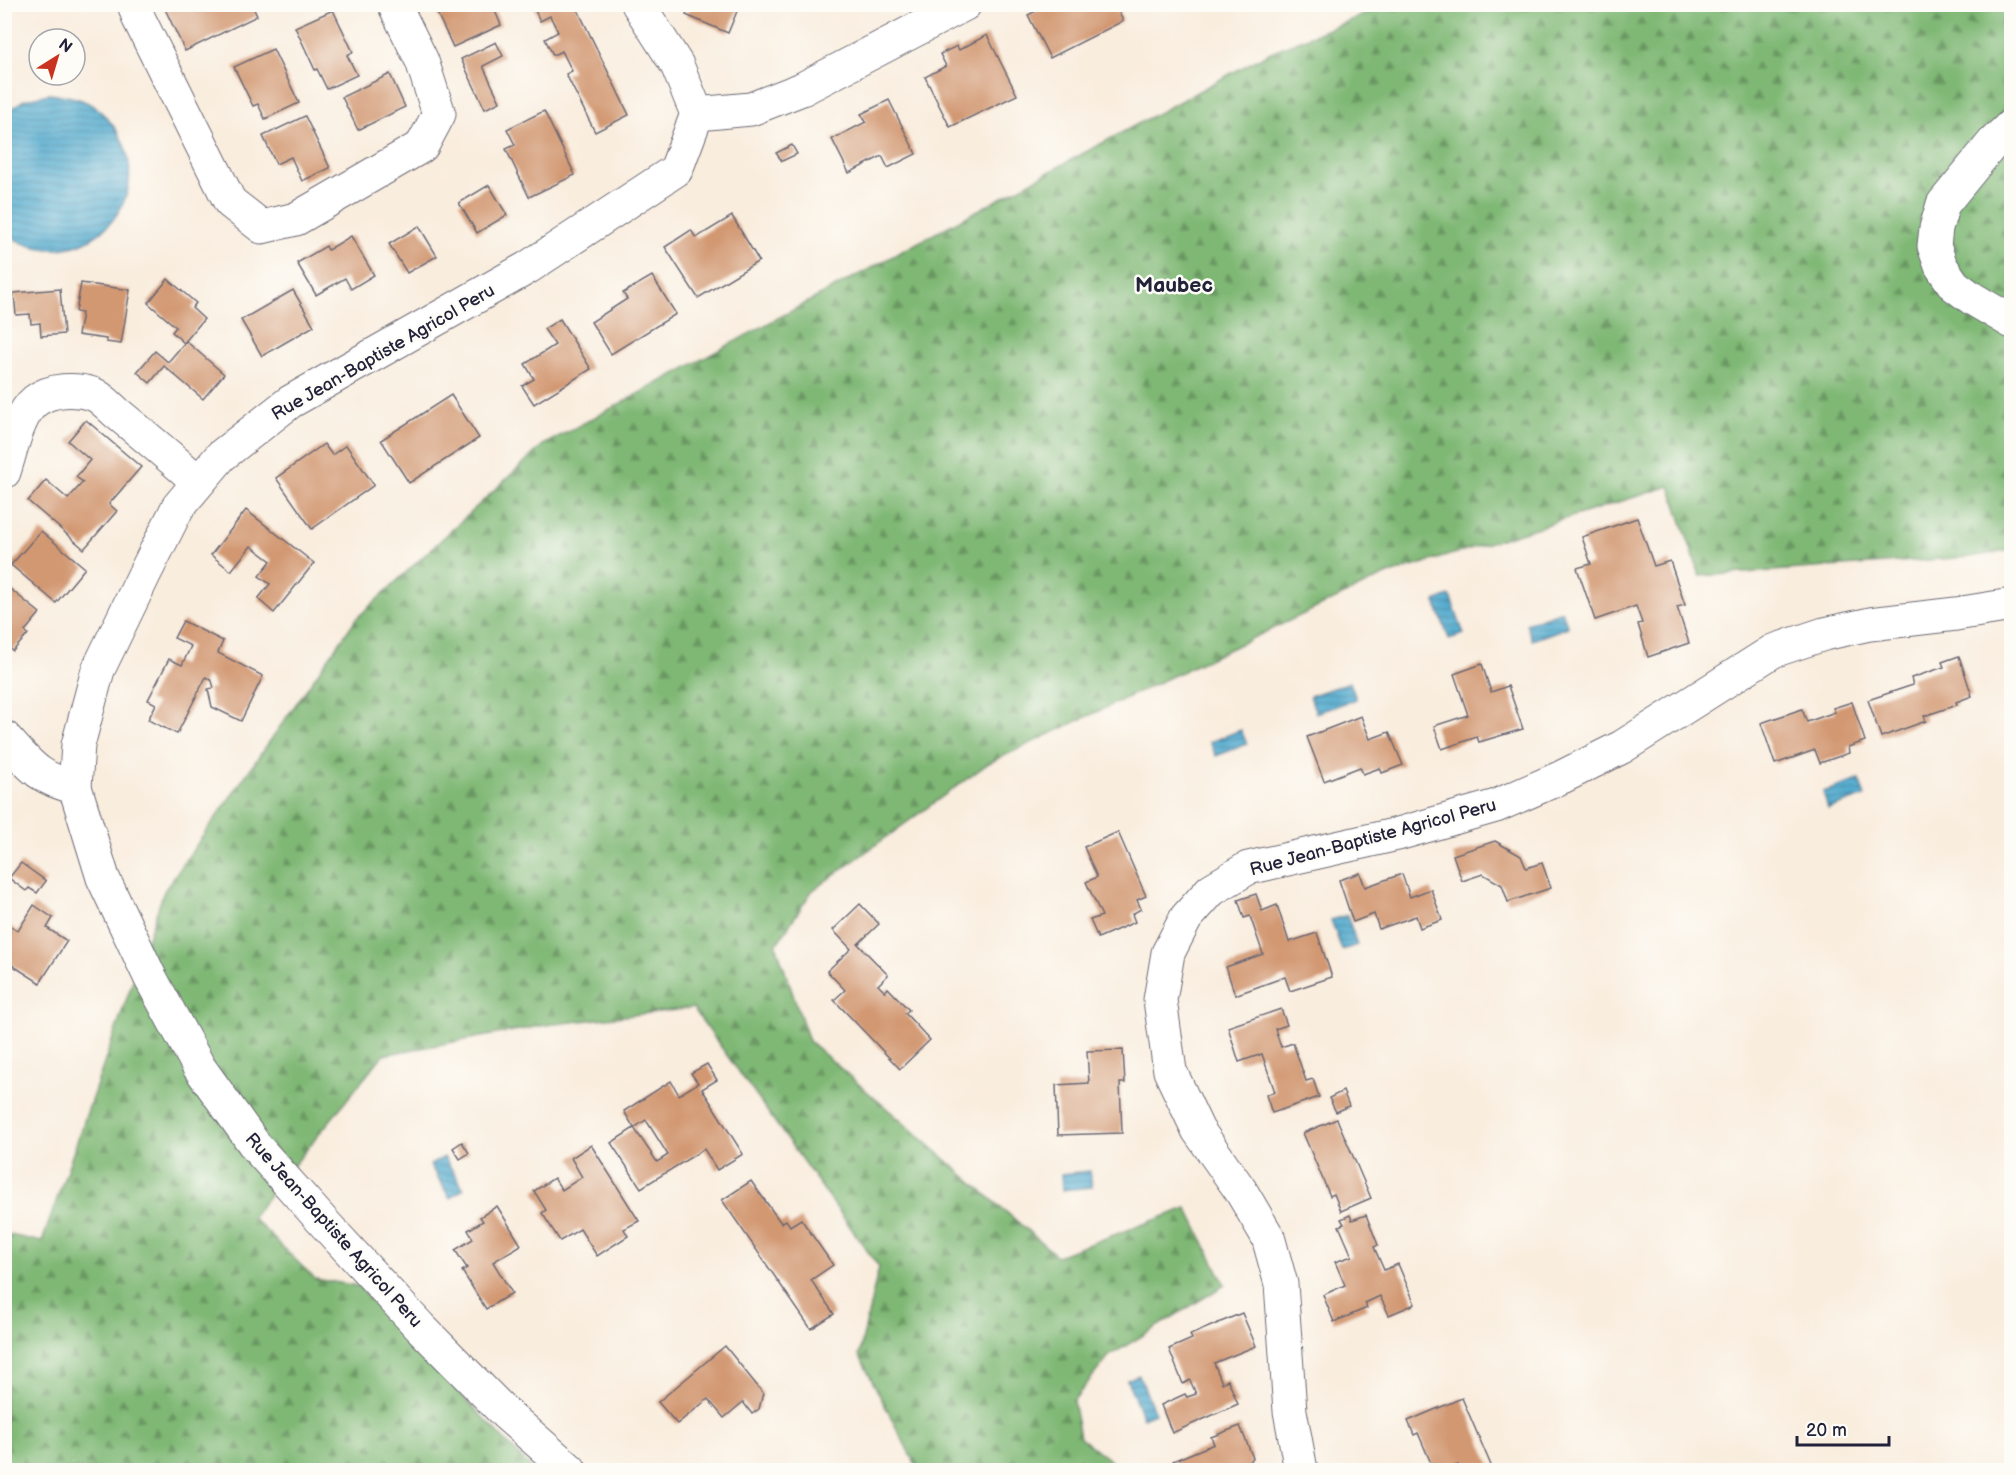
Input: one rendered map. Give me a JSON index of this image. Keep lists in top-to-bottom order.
{
  "streets": {
    "street": ["Rue Jean-Baptiste Agricol Peru"]
  },
  "districts": ["Maubec"],
  "scale_bar": "20 m",
  "north": "top right"
}
